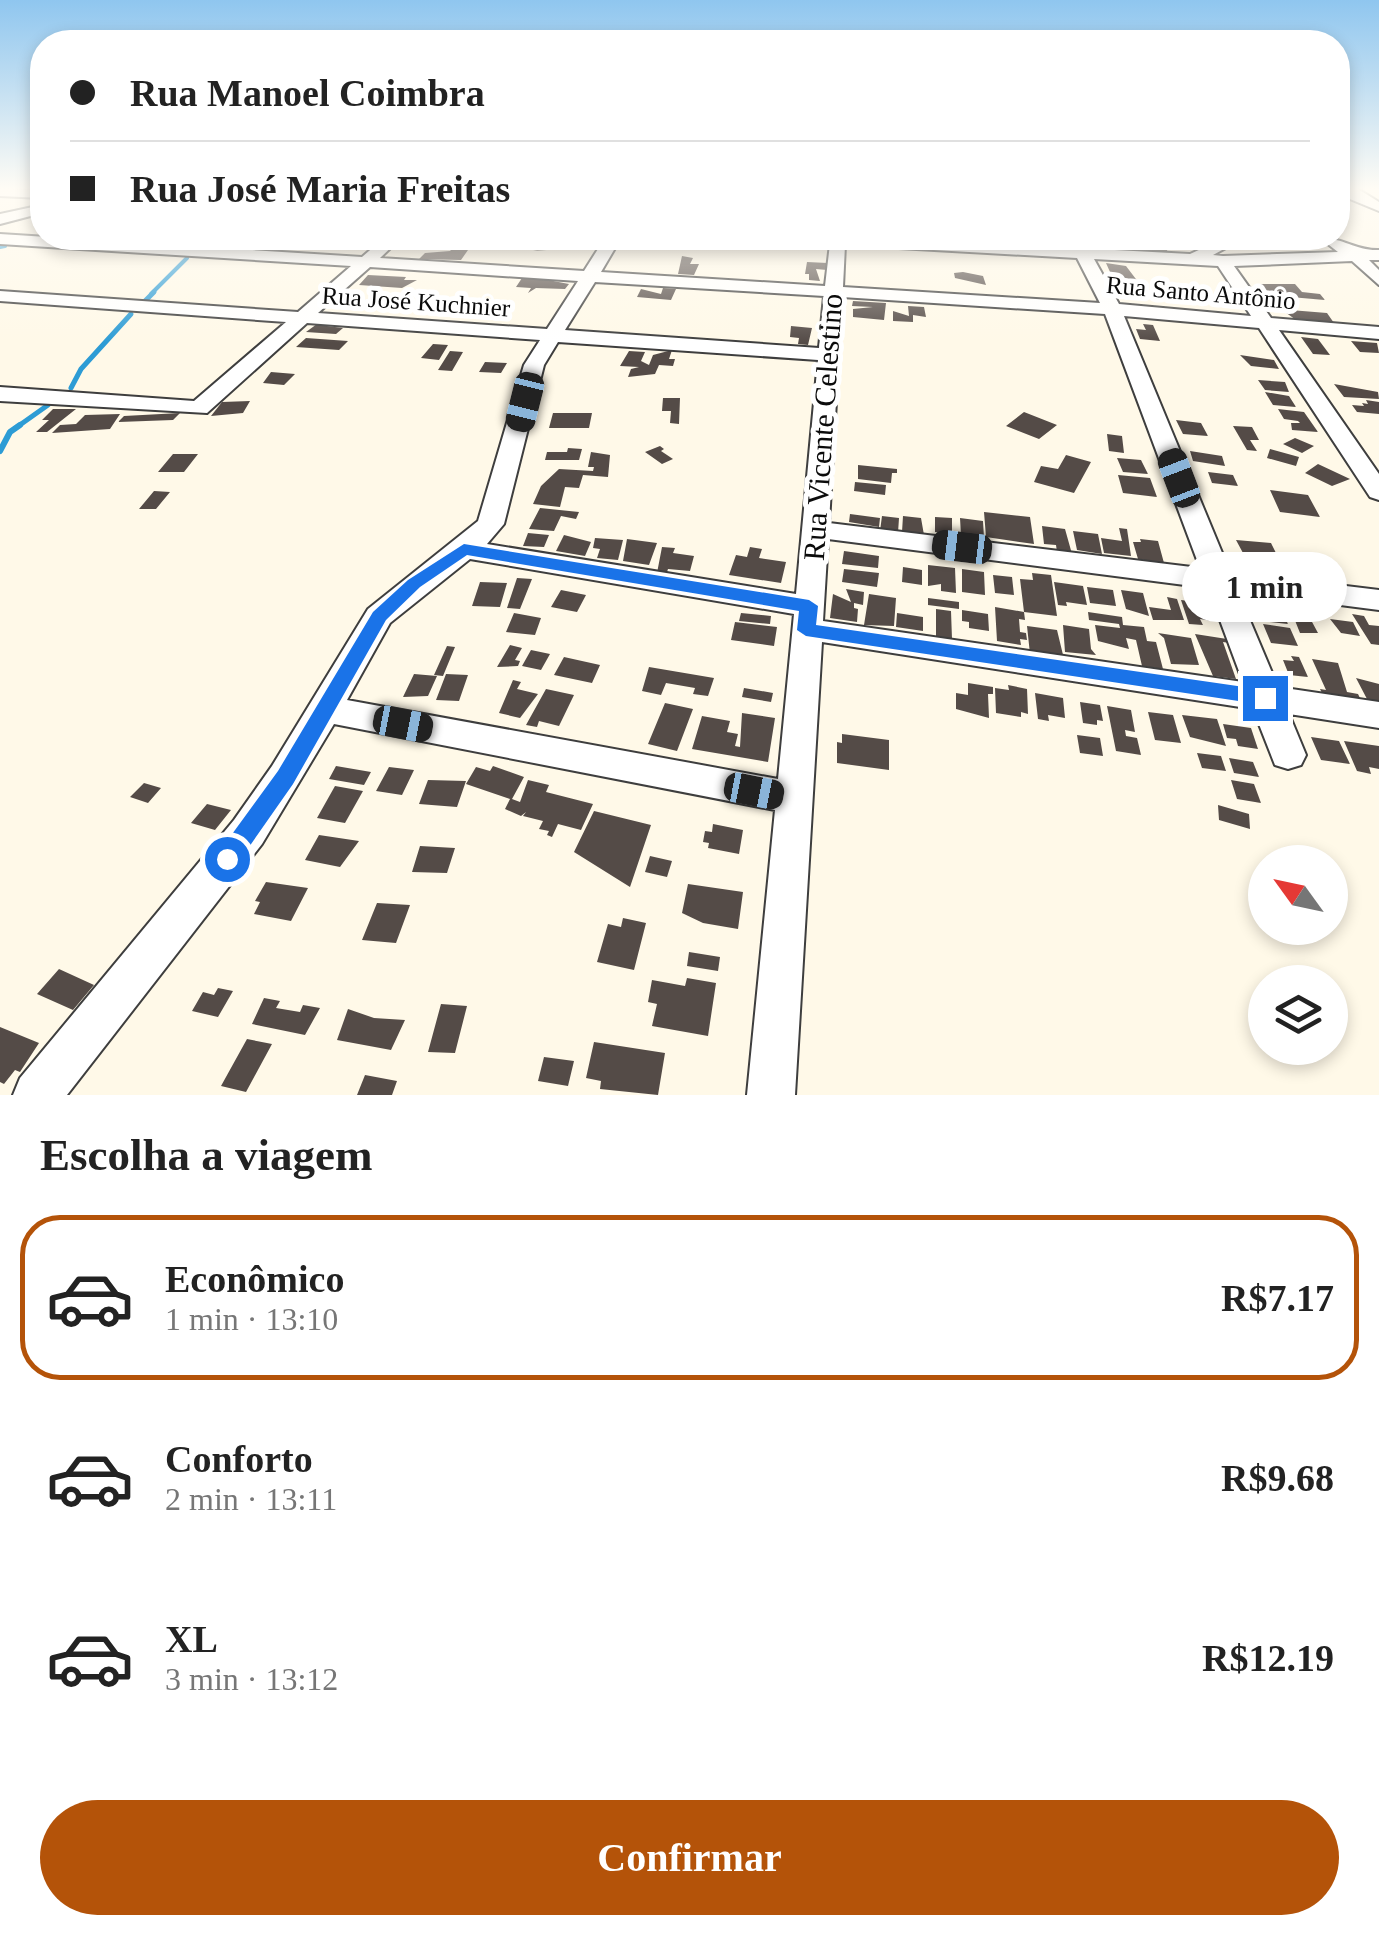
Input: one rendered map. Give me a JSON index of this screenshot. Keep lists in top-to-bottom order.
{
  "streets": {
    "street": ["Rua Santo Antônio", "Rua José Kuchnier", "Rua Vicente Celestino"]
  },
  "crossings": [
    ["Rua Santo Antônio", "Rua Vicente Celestino"],
    ["Rua José Kuchnier", "Rua Vicente Celestino"]
  ],
  "north": "top left",
  "page": {
    "banner": ["Rua Manoel Coimbra", "Rua José Maria Freitas"],
    "bubble": "1 min",
    "heading": "Escolha a viagem",
    "list": [
      {
        "name": "Econômico",
        "note": "1 min · 13:10",
        "value": "R$7.17"
      },
      {
        "name": "Conforto",
        "note": "2 min · 13:11",
        "value": "R$9.68"
      },
      {
        "name": "XL",
        "note": "3 min · 13:12",
        "value": "R$12.19"
      }
    ],
    "buttons": "Confirmar"
  }
}
